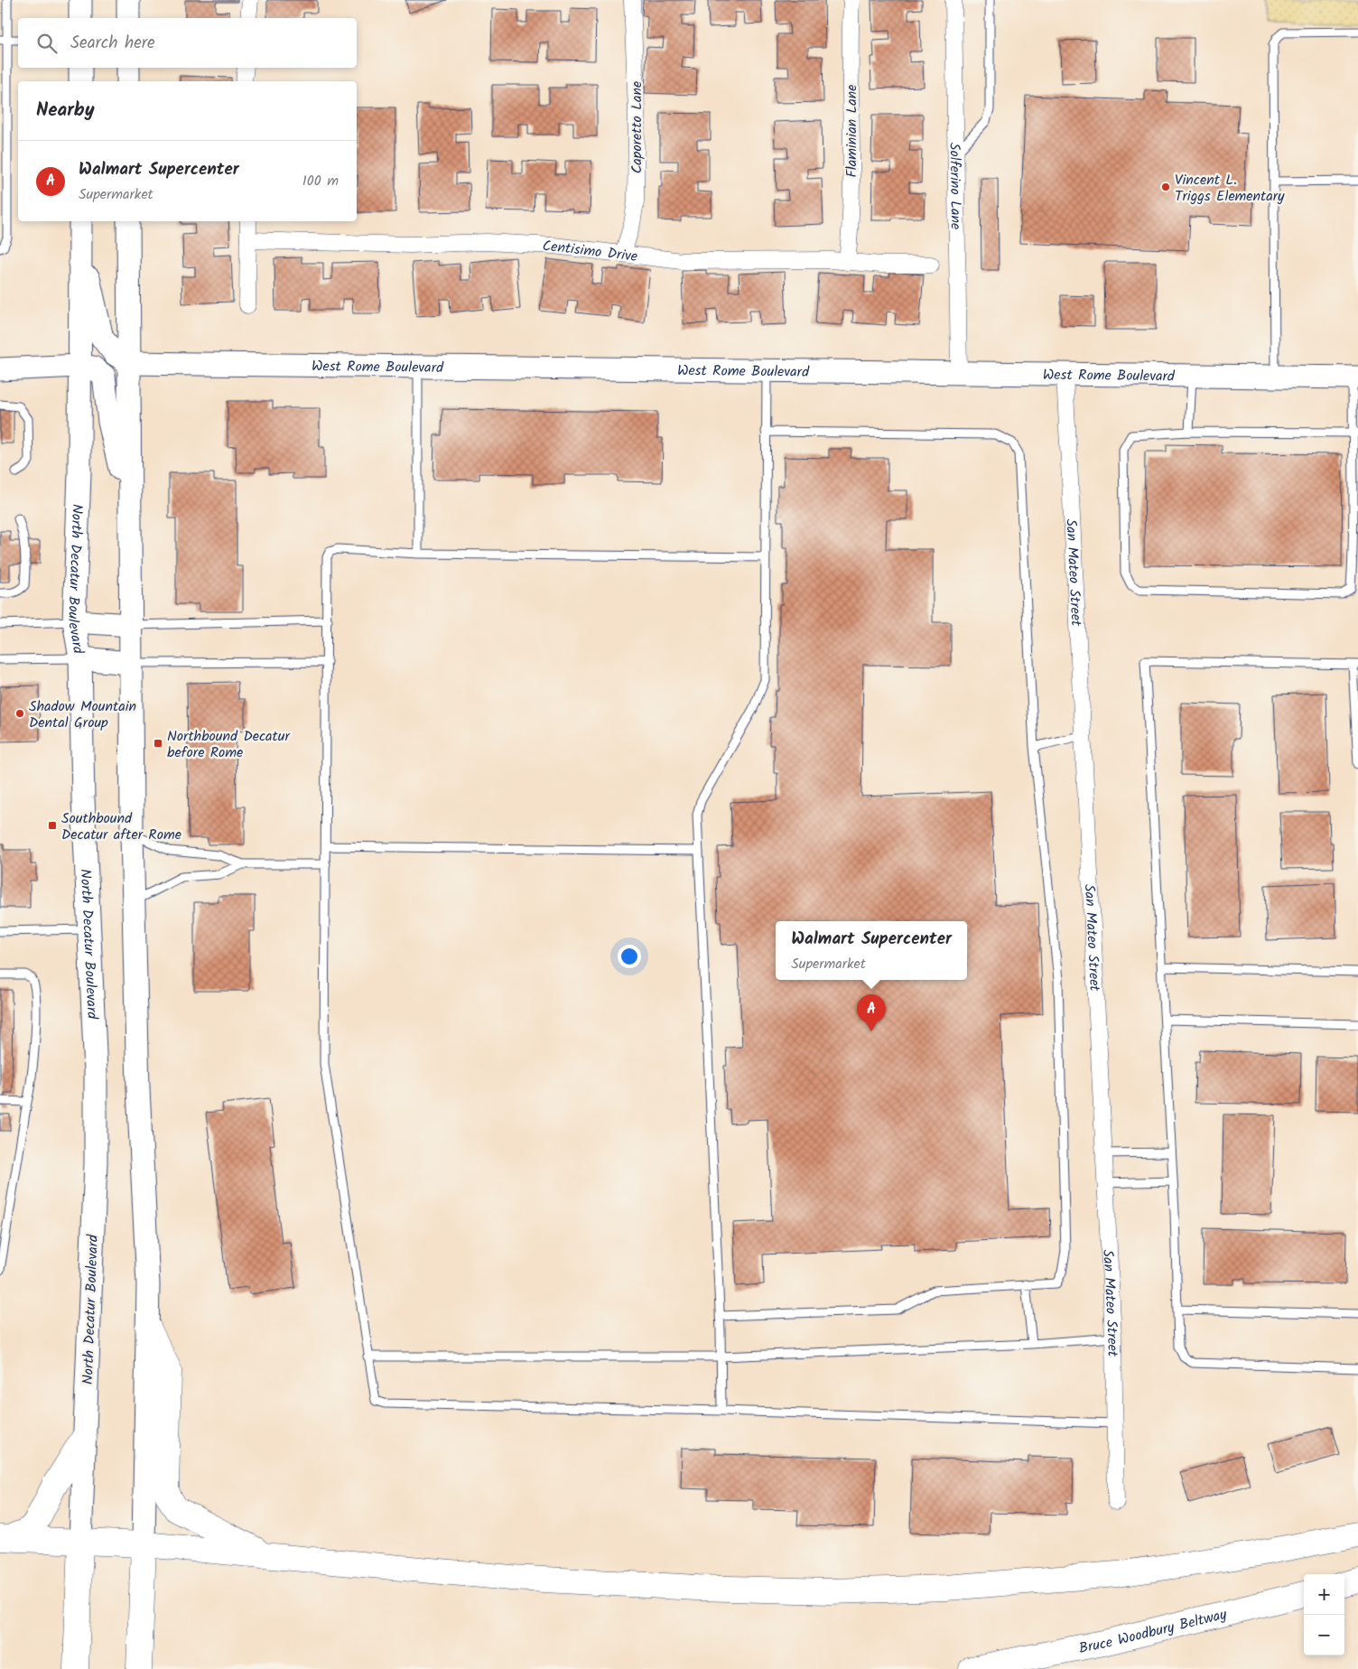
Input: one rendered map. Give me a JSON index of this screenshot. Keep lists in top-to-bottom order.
{
  "streets": {
    "main road": ["West Rome Boulevard", "North Decatur Boulevard", "Bruce Woodbury Beltway"],
    "street": [
      "Caporetto Lane",
      "Flaminian Lane",
      "Solferino Lane",
      "Centisimo Drive",
      "San Mateo Street"
    ]
  },
  "crossings": [
    ["Caporetto Lane", "Centisimo Drive"],
    ["Flaminian Lane", "Centisimo Drive"],
    ["Solferino Lane", "West Rome Boulevard"],
    ["West Rome Boulevard", "San Mateo Street"]
  ],
  "places": {
    "other": ["Vincent L. Triggs Elementary", "Shadow Mountain Dental Group"],
    "transit": ["Northbound Decatur before Rome", "Southbound Decatur after Rome"]
  },
  "page": {
    "search": "Search here",
    "heading": "Nearby",
    "list": [
      {
        "mark": "A",
        "name": "Walmart Supercenter",
        "note": "Supermarket",
        "value": "100 m"
      }
    ],
    "popup": ["Walmart Supercenter", "Supermarket"],
    "pins": "A",
    "map_buttons": ["+", "−"]
  }
}
